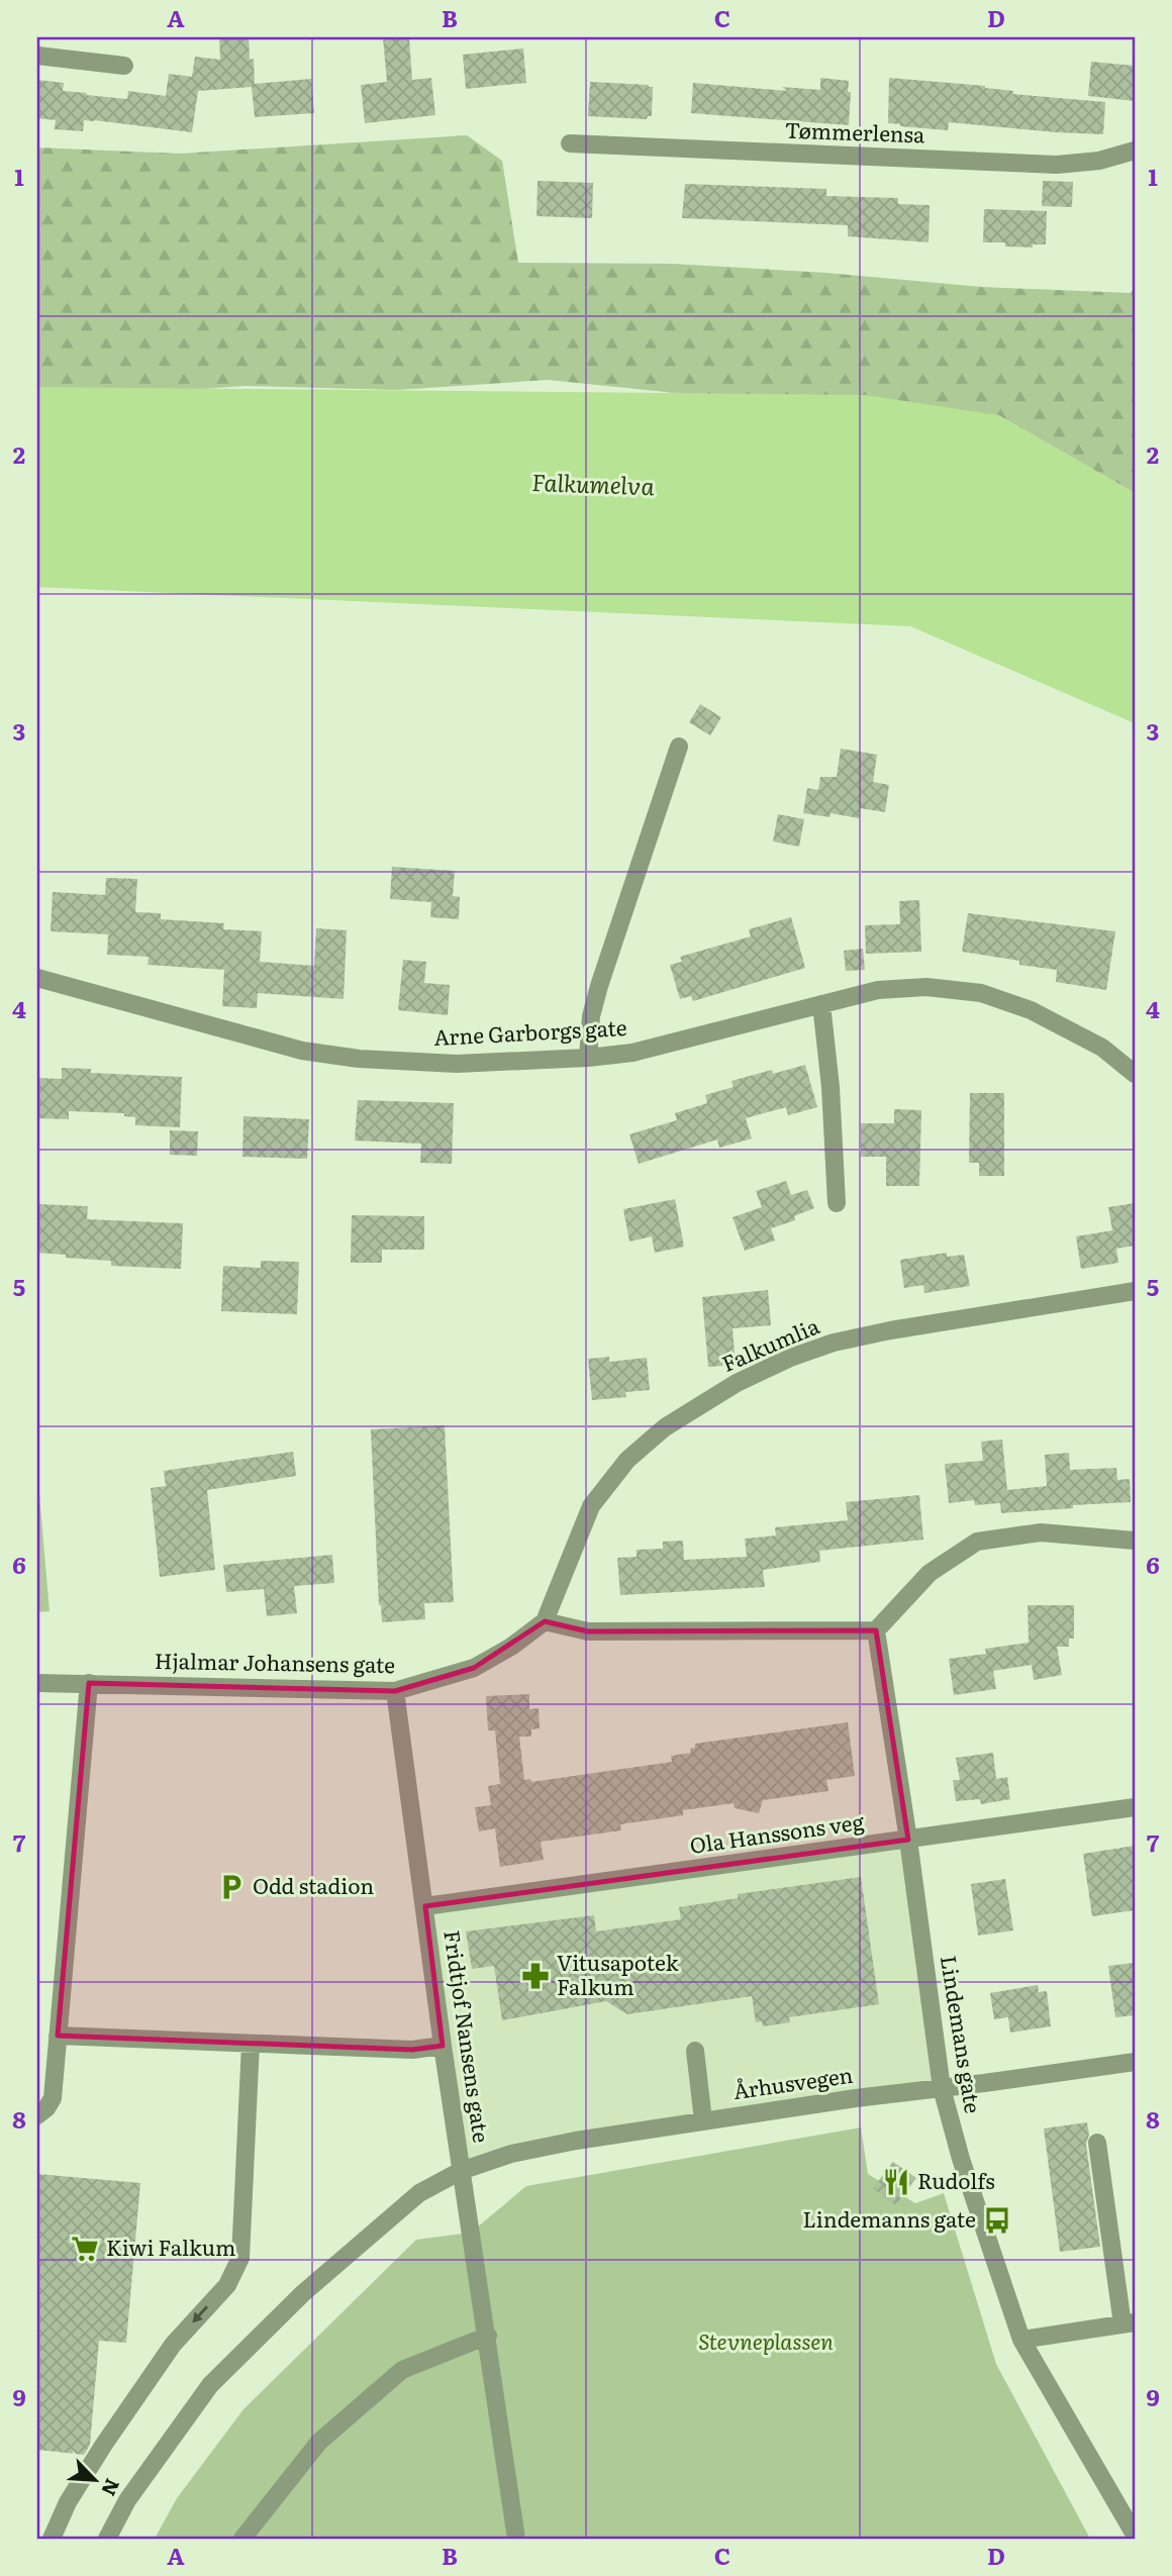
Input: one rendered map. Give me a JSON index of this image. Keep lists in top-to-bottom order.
{
  "streets": {
    "street": [
      "Tømmerlensa",
      "Arne Garborgs gate",
      "Falkumlia",
      "Hjalmar Johansens gate",
      "Ola Hanssons veg",
      "Lindemans gate",
      "Fridtjof Nansens gate",
      "Århusvegen"
    ]
  },
  "crossings": [
    ["Falkumlia", "Hjalmar Johansens gate"],
    ["Hjalmar Johansens gate", "Fridtjof Nansens gate"],
    ["Ola Hanssons veg", "Lindemans gate"],
    ["Ola Hanssons veg", "Fridtjof Nansens gate"],
    ["Lindemans gate", "Århusvegen"],
    ["Fridtjof Nansens gate", "Århusvegen"]
  ],
  "water": ["Falkumelva"],
  "parks": ["Stevneplassen"],
  "places": {
    "parking": ["Odd stadion"],
    "pharmacy": ["Vitusapotek Falkum"],
    "restaurant": ["Rudolfs"],
    "bus stop": ["Lindemanns gate"],
    "supermarket": ["Kiwi Falkum"]
  },
  "north": "bottom right",
  "grid": {
    "columns": [
      "A",
      "B",
      "C",
      "D"
    ],
    "rows": [
      "1",
      "2",
      "3",
      "4",
      "5",
      "6",
      "7",
      "8",
      "9"
    ]
  }
}
